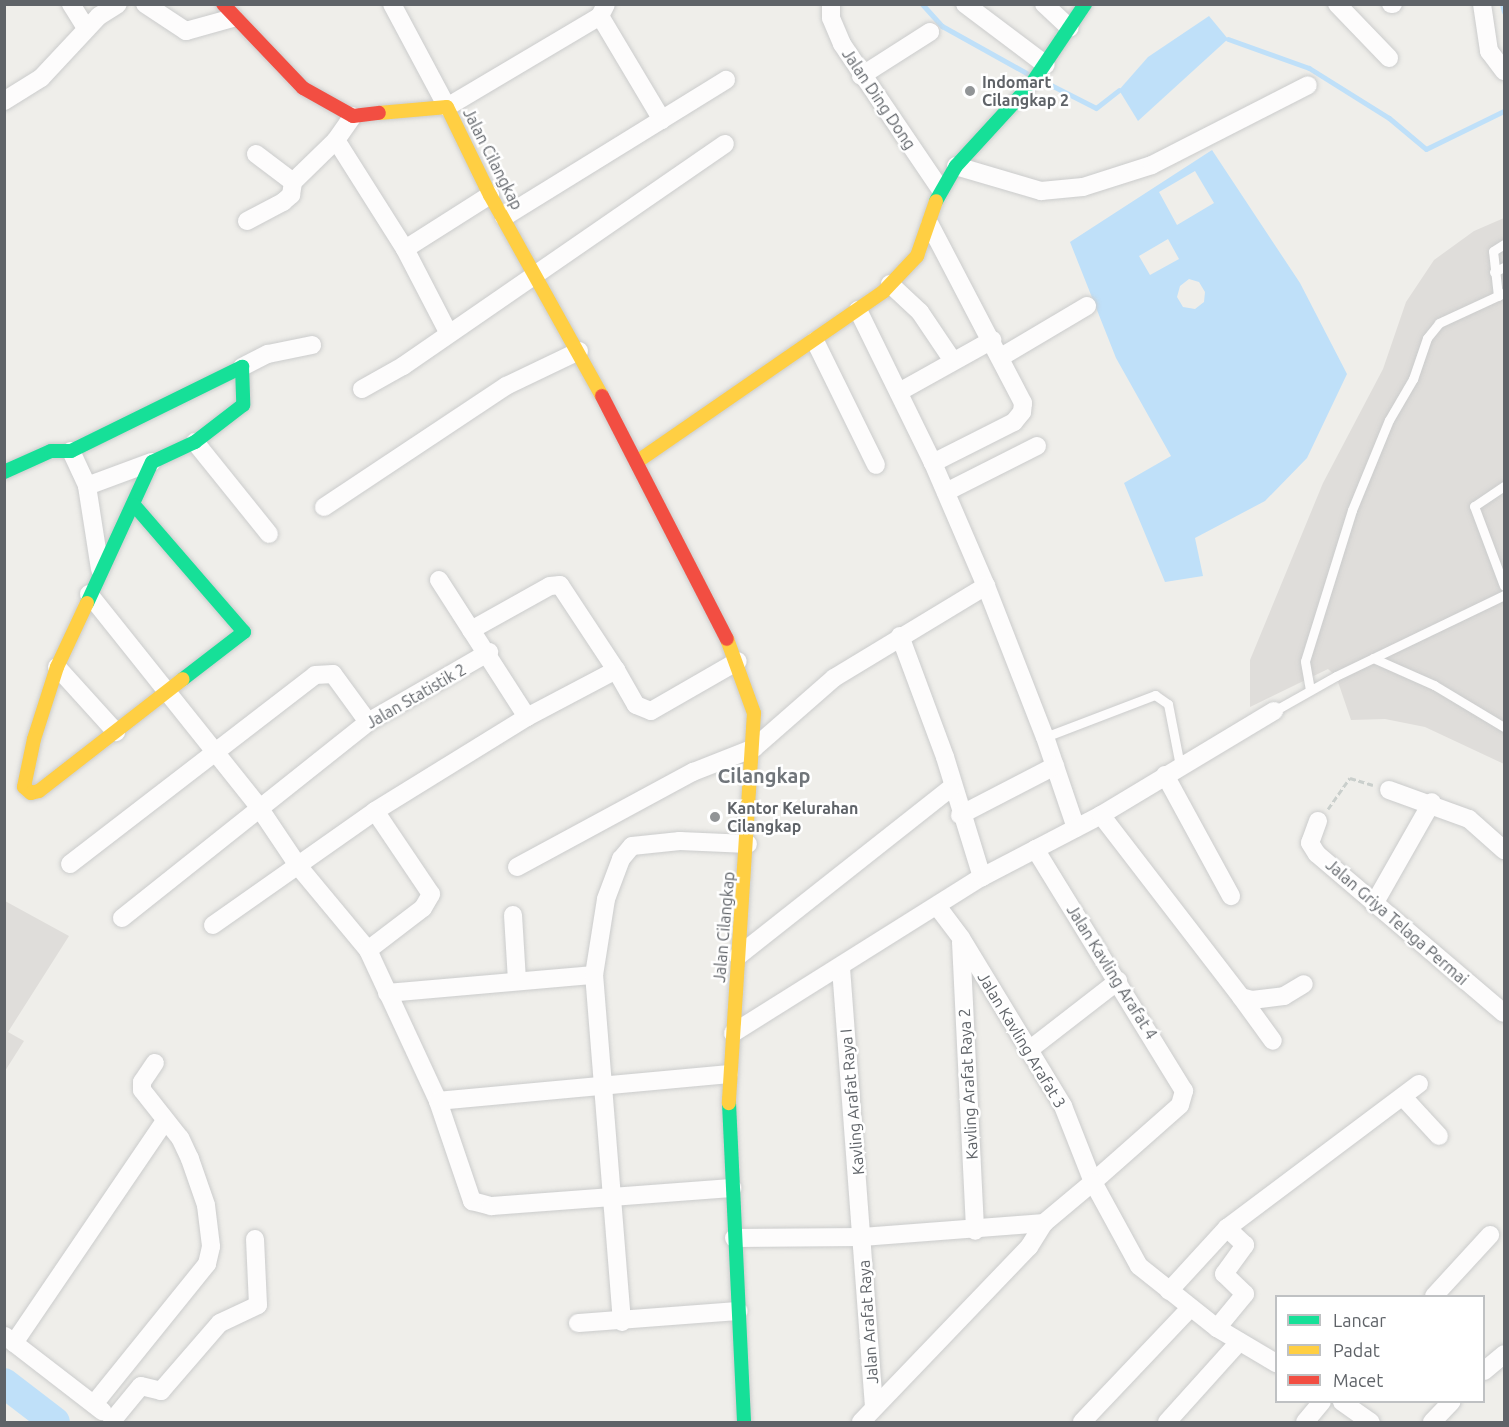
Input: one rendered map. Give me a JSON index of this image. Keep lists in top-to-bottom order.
{
  "streets": {
    "street": [
      "Jalan Ding Dong",
      "Jalan Cilangkap",
      "Jalan Statistik 2",
      "Jalan Griya Telaga Permai",
      "Jalan Kavling Arafat 4",
      "Jalan Kavling Arafat 3",
      "Kavling Arafat Raya 2",
      "Kavling Arafat Raya I",
      "Jalan Arafat Raya"
    ]
  },
  "crossings": [
    ["Jalan Kavling Arafat 4", "Jalan Kavling Arafat 3"],
    ["Jalan Kavling Arafat 3", "Kavling Arafat Raya 2"],
    ["Kavling Arafat Raya I", "Jalan Arafat Raya"]
  ],
  "districts": ["Cilangkap"],
  "places": ["Indomart Cilangkap 2", "Kantor Kelurahan Cilangkap"],
  "legend": ["Lancar", "Padat", "Macet"]
}
